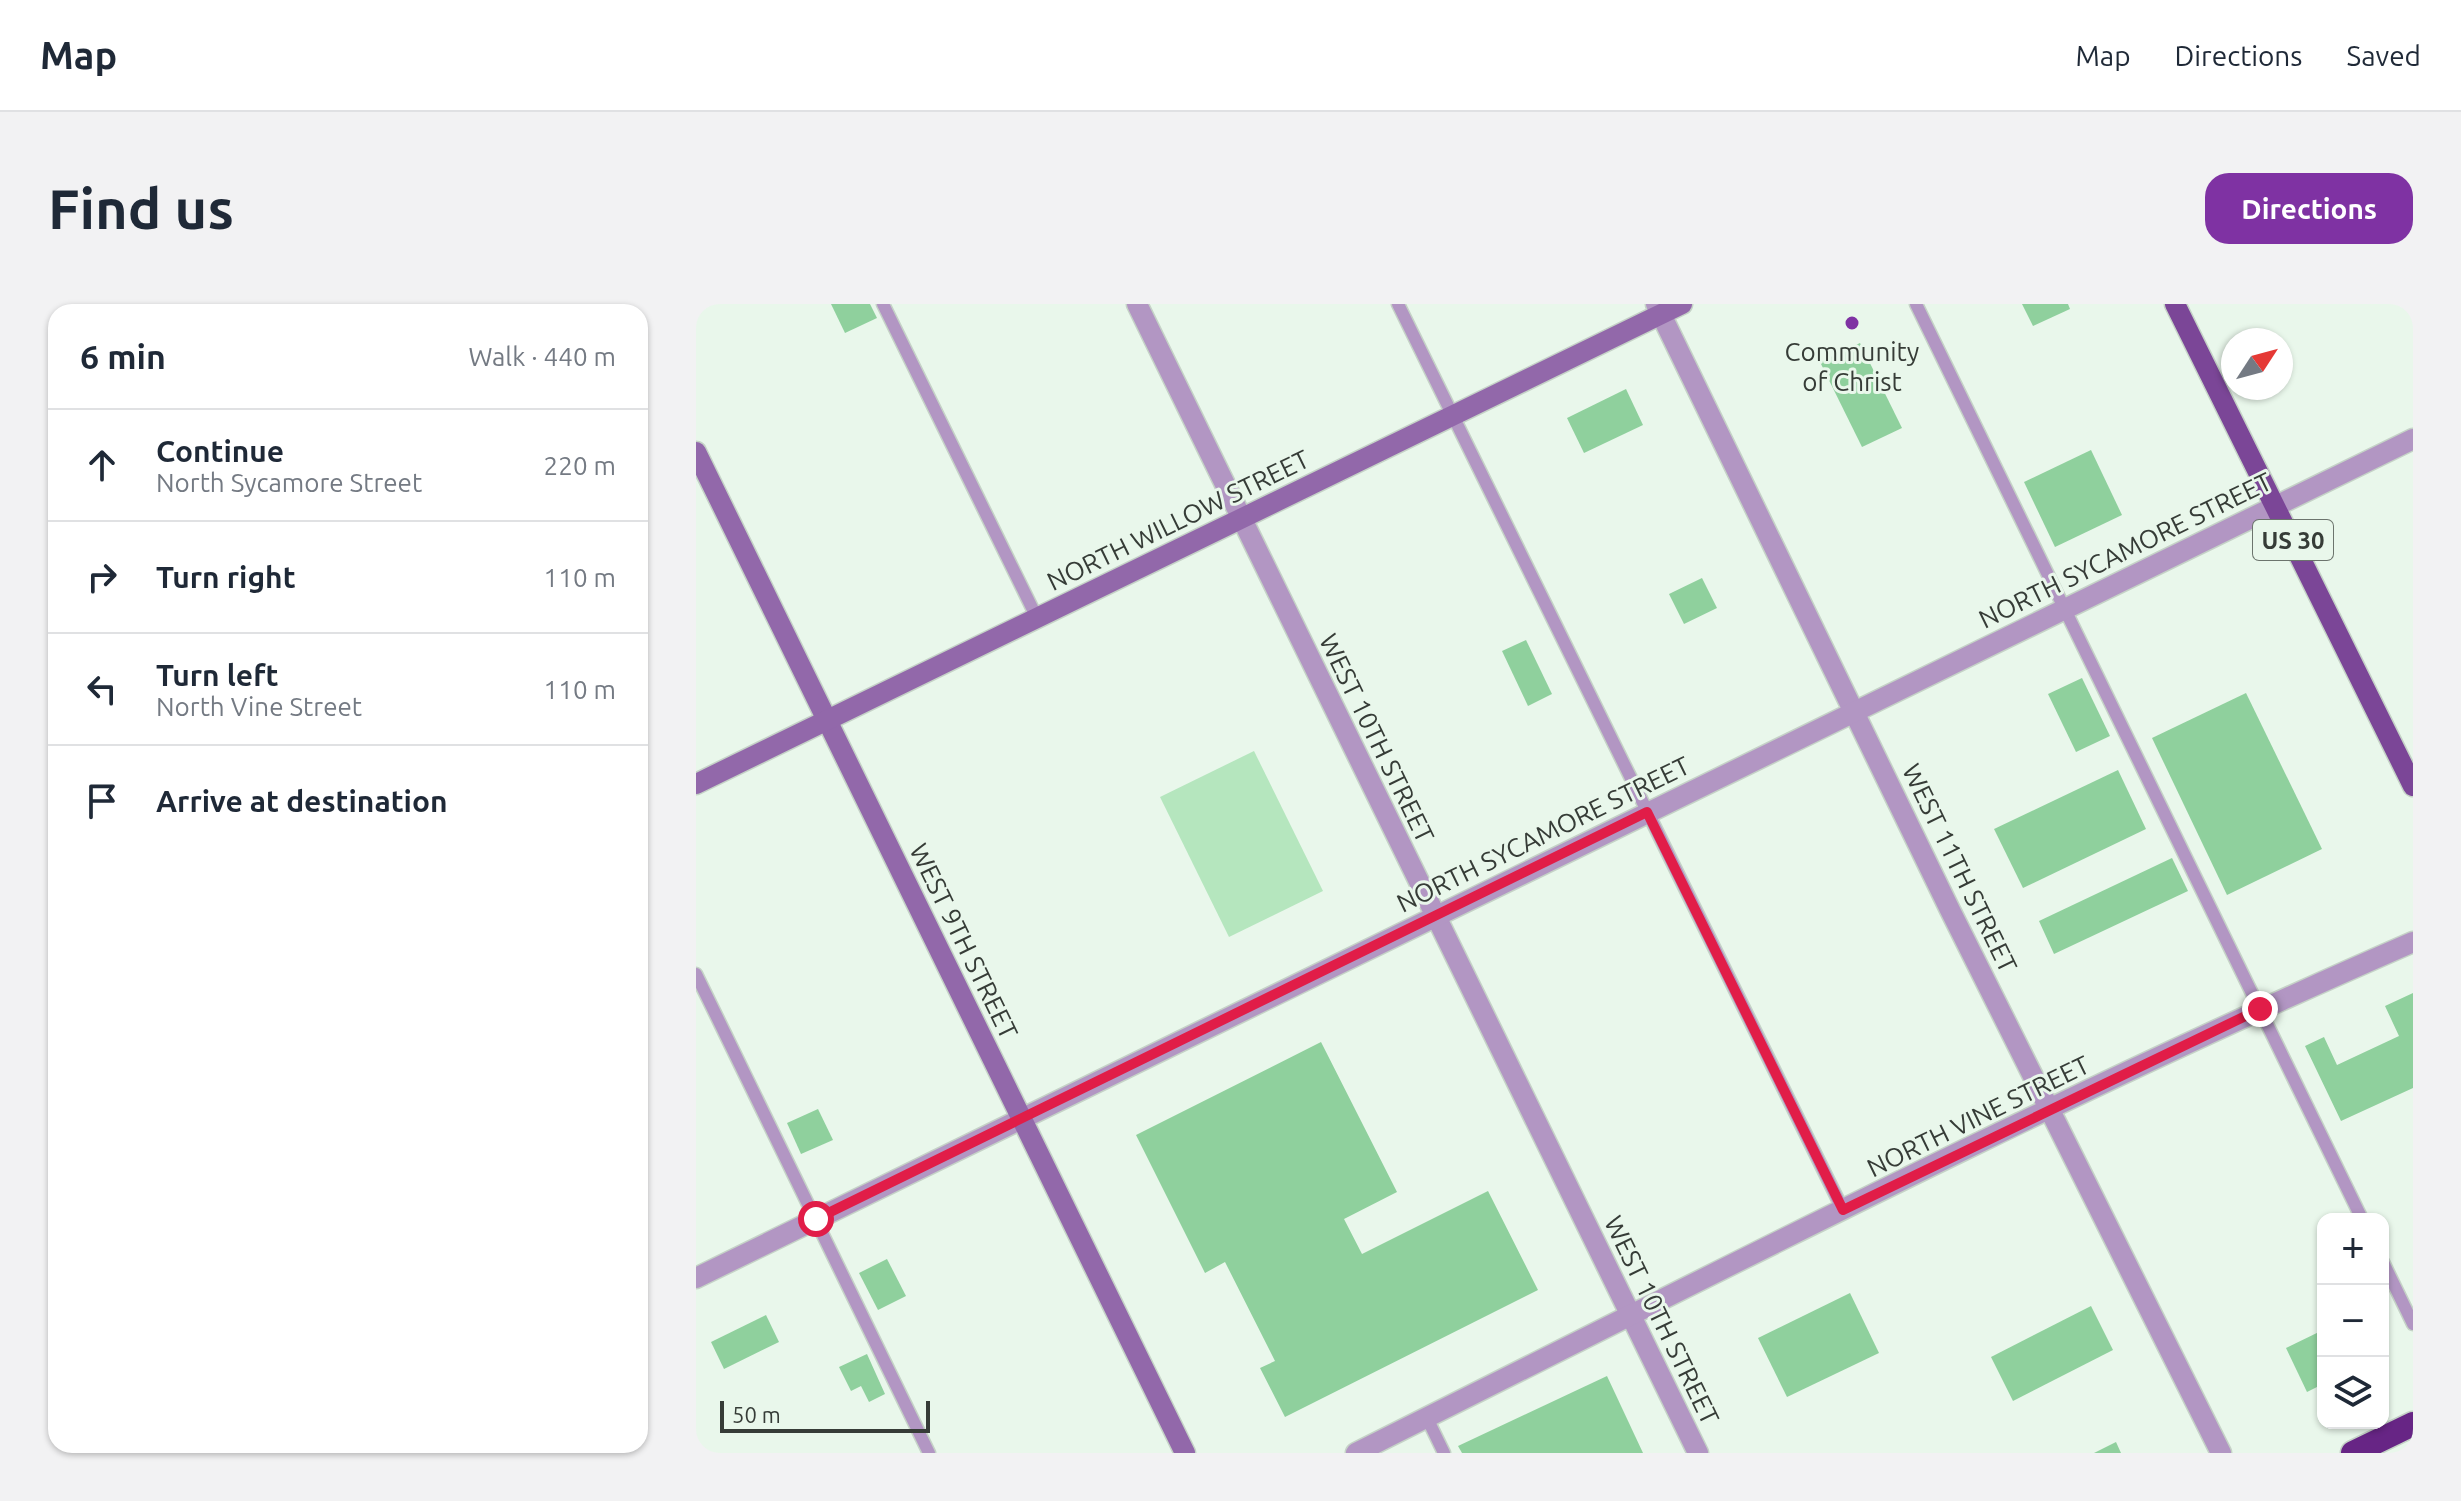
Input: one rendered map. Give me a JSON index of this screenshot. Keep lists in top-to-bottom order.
{
  "streets": {
    "main road": ["US 30"],
    "street": [
      "NORTH WILLOW STREET",
      "NORTH SYCAMORE STREET",
      "WEST 10TH STREET",
      "WEST 11TH STREET",
      "WEST 9TH STREET",
      "NORTH VINE STREET"
    ]
  },
  "crossings": [
    ["NORTH WILLOW STREET", "WEST 10TH STREET"],
    ["NORTH WILLOW STREET", "WEST 11TH STREET"],
    ["NORTH WILLOW STREET", "WEST 9TH STREET"],
    ["US 30", "NORTH SYCAMORE STREET"],
    ["NORTH SYCAMORE STREET", "WEST 10TH STREET"],
    ["NORTH SYCAMORE STREET", "WEST 11TH STREET"],
    ["NORTH SYCAMORE STREET", "WEST 9TH STREET"],
    ["WEST 10TH STREET", "NORTH VINE STREET"],
    ["WEST 11TH STREET", "NORTH VINE STREET"]
  ],
  "places": ["Community of Christ"],
  "scale_bar": "50 m",
  "north": "top right",
  "page": {
    "header": "Map",
    "nav": ["Map", "Directions", "Saved"],
    "buttons": "Directions",
    "title": "Find us",
    "heading": ["6 min", "Walk · 440 m"],
    "list": [
      ["Continue", "North Sycamore Street", "220 m"],
      ["Turn right", "110 m"],
      ["Turn left", "North Vine Street", "110 m"],
      "Arrive at destination"
    ],
    "map_buttons": ["+", "−"],
    "scale": "50 m"
  }
}
